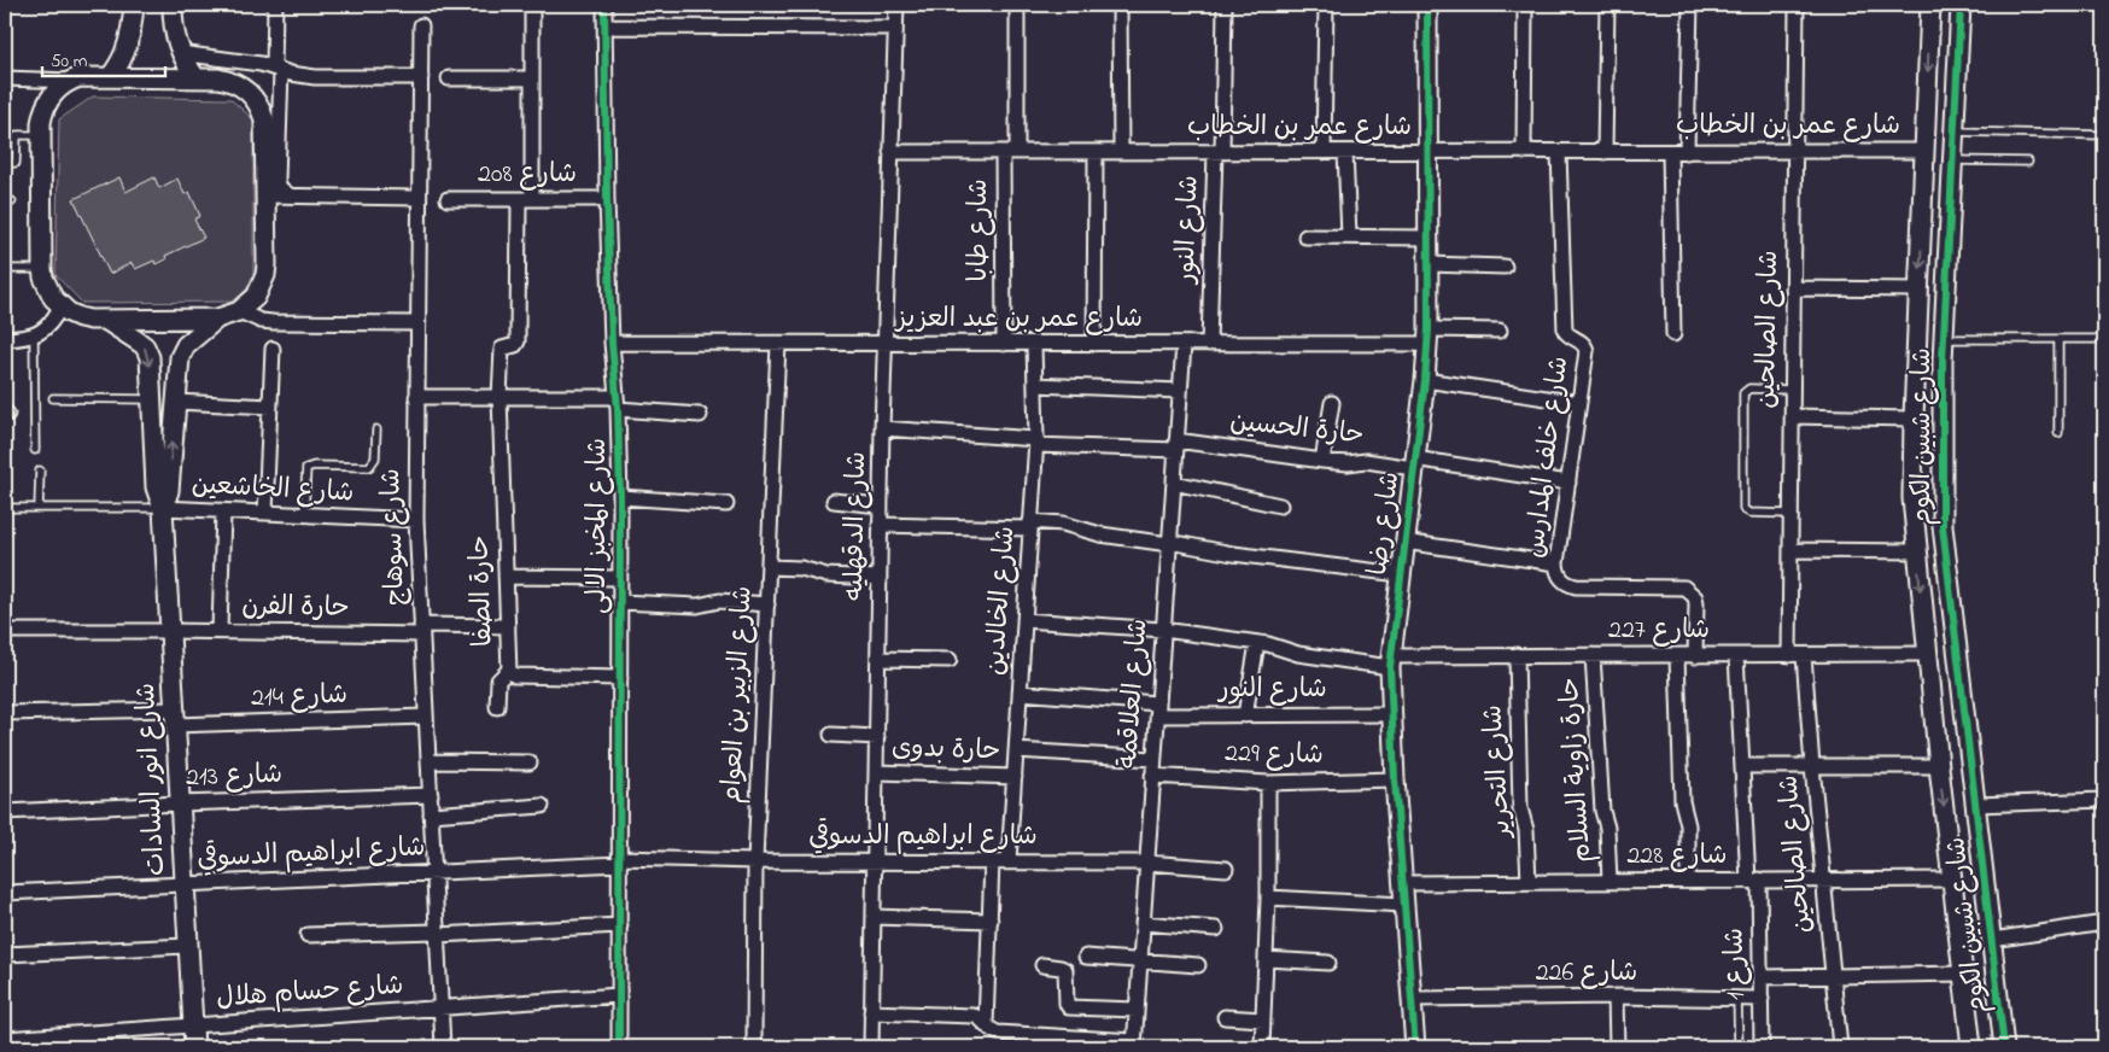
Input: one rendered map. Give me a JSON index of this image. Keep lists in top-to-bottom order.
{
  "streets": {
    "street": [
      "شارع عمر بن الخطاب",
      "شارع 208",
      "شارع النور",
      "شارع طابا",
      "شارع عمر بن عبد العزيز",
      "شارع الصالحين",
      "حارة الحسين",
      "شارع شبين الكوم",
      "شارع خلف المدارس",
      "شارع الخاشعين",
      "شارع رضا",
      "شارع المخبز الالى",
      "شارع الدقهليه",
      "شارع سوهاج",
      "حارة الصفا",
      "شارع الخالدين",
      "حارة الفرن",
      "شارع 227",
      "شارع العلاقمة",
      "شارع الزبير بن العوام",
      "شارع 214",
      "حارة بدوى",
      "شارع 229",
      "حارة زاوية السلام",
      "شارع التحرير",
      "شارع 213",
      "شارع انور السادات",
      "شارع ابراهيم الدسوقي",
      "شارع 228",
      "شارع 1",
      "شارع 226",
      "شارع حسام هلال"
    ]
  },
  "crossings": [
    ["شارع عمر بن الخطاب", "شارع النور"],
    ["شارع عمر بن الخطاب", "شارع طابا"],
    ["شارع عمر بن الخطاب", "شارع الصالحين"],
    ["شارع عمر بن الخطاب", "شارع شبين الكوم"],
    ["شارع عمر بن الخطاب", "شارع خلف المدارس"],
    ["شارع عمر بن الخطاب", "شارع رضا"],
    ["شارع عمر بن الخطاب", "شارع الدقهليه"],
    ["شارع 208", "شارع المخبز الالى"],
    ["شارع 208", "حارة الصفا"],
    ["شارع النور", "شارع عمر بن عبد العزيز"],
    ["شارع النور", "شارع رضا"],
    ["شارع النور", "شارع الخالدين"],
    ["شارع النور", "شارع العلاقمة"],
    ["شارع طابا", "شارع عمر بن عبد العزيز"],
    ["شارع عمر بن عبد العزيز", "شارع رضا"],
    ["شارع عمر بن عبد العزيز", "شارع المخبز الالى"],
    ["شارع عمر بن عبد العزيز", "شارع الدقهليه"],
    ["شارع عمر بن عبد العزيز", "شارع الخالدين"],
    ["شارع عمر بن عبد العزيز", "شارع العلاقمة"],
    ["شارع عمر بن عبد العزيز", "شارع الزبير بن العوام"],
    ["شارع الصالحين", "شارع 227"],
    ["شارع الصالحين", "شارع 228"],
    ["حارة الحسين", "شارع خلف المدارس"],
    ["حارة الحسين", "شارع رضا"],
    ["حارة الحسين", "شارع الدقهليه"],
    ["حارة الحسين", "شارع الخالدين"],
    ["حارة الحسين", "شارع العلاقمة"],
    ["شارع شبين الكوم", "شارع 227"],
    ["شارع شبين الكوم", "شارع 228"],
    ["شارع خلف المدارس", "شارع 227"],
    ["شارع الخاشعين", "شارع سوهاج"],
    ["شارع الخاشعين", "شارع انور السادات"],
    ["شارع رضا", "شارع 227"],
    ["شارع رضا", "شارع 229"],
    ["شارع رضا", "شارع 228"],
    ["شارع رضا", "شارع 226"],
    ["شارع المخبز الالى", "حارة الصفا"],
    ["شارع المخبز الالى", "شارع ابراهيم الدسوقي"],
    ["شارع المخبز الالى", "شارع حسام هلال"],
    ["شارع الدقهليه", "حارة بدوى"],
    ["شارع الدقهليه", "شارع ابراهيم الدسوقي"],
    ["شارع سوهاج", "حارة الفرن"],
    ["شارع سوهاج", "شارع 214"],
    ["شارع سوهاج", "شارع 213"],
    ["شارع سوهاج", "شارع ابراهيم الدسوقي"],
    ["شارع سوهاج", "شارع حسام هلال"],
    ["حارة الصفا", "حارة الفرن"],
    ["شارع الخالدين", "شارع 227"],
    ["شارع الخالدين", "حارة بدوى"],
    ["شارع الخالدين", "شارع ابراهيم الدسوقي"],
    ["حارة الفرن", "شارع انور السادات"],
    ["شارع 227", "شارع العلاقمة"],
    ["شارع 227", "حارة زاوية السلام"],
    ["شارع 227", "شارع التحرير"],
    ["شارع 227", "شارع 1"],
    ["شارع العلاقمة", "شارع 229"],
    ["شارع العلاقمة", "شارع ابراهيم الدسوقي"],
    ["شارع الزبير بن العوام", "شارع ابراهيم الدسوقي"],
    ["شارع 214", "شارع انور السادات"],
    ["حارة زاوية السلام", "شارع 228"],
    ["شارع التحرير", "شارع 228"],
    ["شارع 213", "شارع انور السادات"],
    ["شارع انور السادات", "شارع ابراهيم الدسوقي"],
    ["شارع انور السادات", "شارع حسام هلال"],
    ["شارع 228", "شارع 1"],
    ["شارع 1", "شارع 226"]
  ],
  "scale_bar": "50 m"
}
